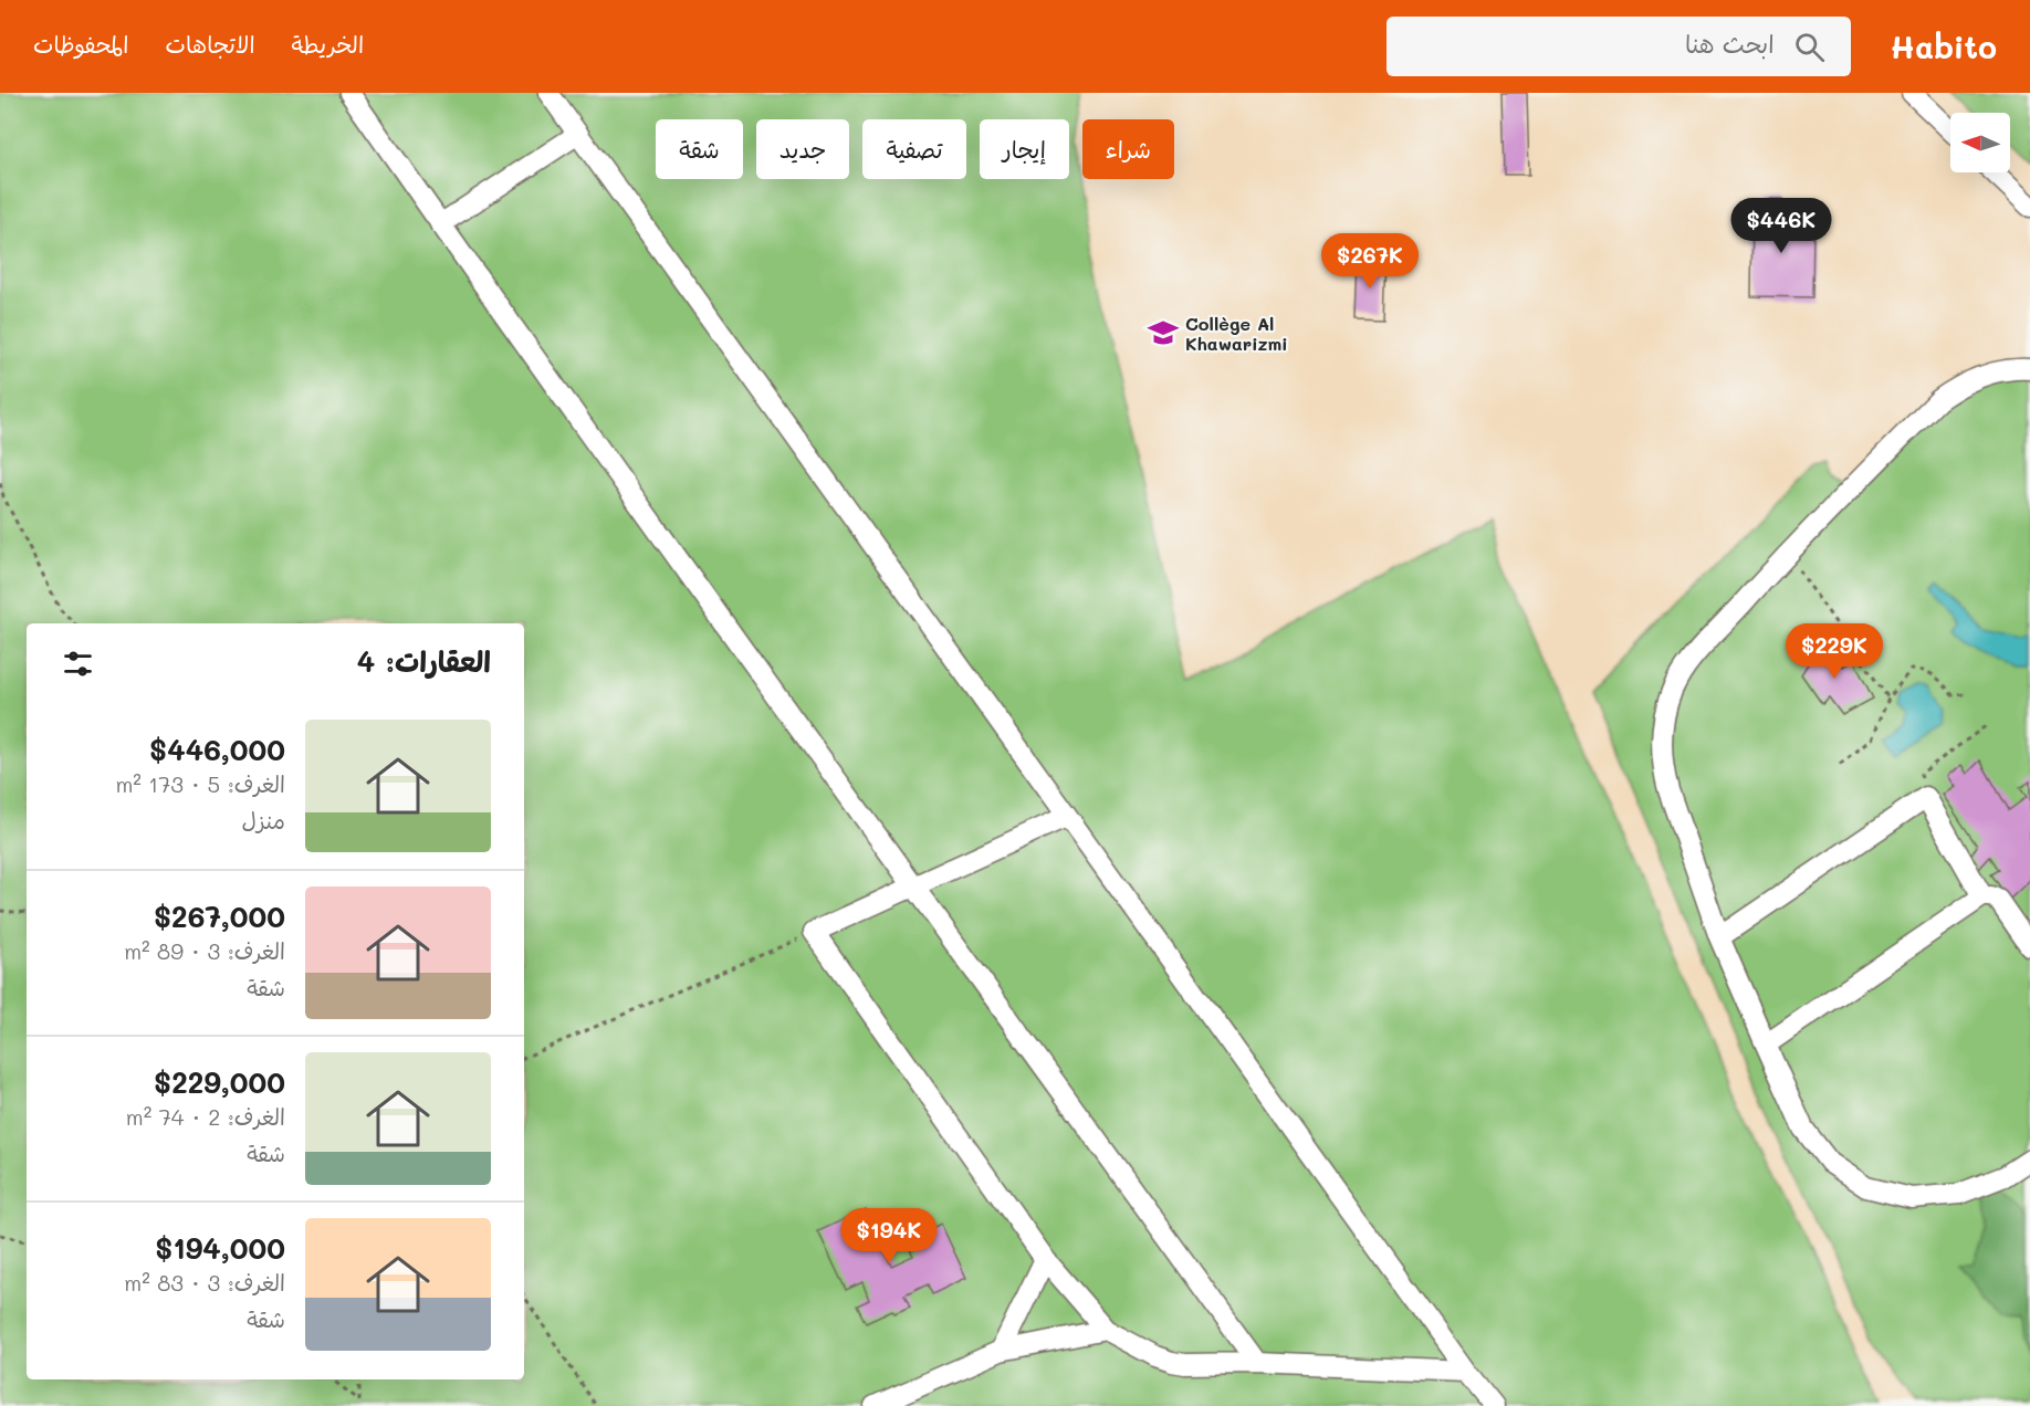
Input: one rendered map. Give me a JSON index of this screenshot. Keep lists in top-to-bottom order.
{
  "places": {
    "school or university": ["Collège Al Khawarizmi"]
  },
  "north": "left",
  "page": {
    "header": "Habito",
    "search": "ابحث هنا",
    "nav": ["الخريطة", "الاتجاهات", "المحفوظات"],
    "chip": [
      "شراء",
      "إيجار",
      "تصفية",
      "جديد",
      "شقة"
    ],
    "price": [
      "$446K",
      "$267K",
      "$229K",
      "$194K"
    ],
    "heading": "العقارات: 4",
    "list": [
      {
        "name": "$446,000",
        "note": "الغرف: 5 · 173 m² · منزل"
      },
      {
        "name": "$267,000",
        "note": "الغرف: 3 · 89 m² · شقة"
      },
      {
        "name": "$229,000",
        "note": "الغرف: 2 · 74 m² · شقة"
      },
      {
        "name": "$194,000",
        "note": "الغرف: 3 · 83 m² · شقة"
      }
    ]
  }
}
